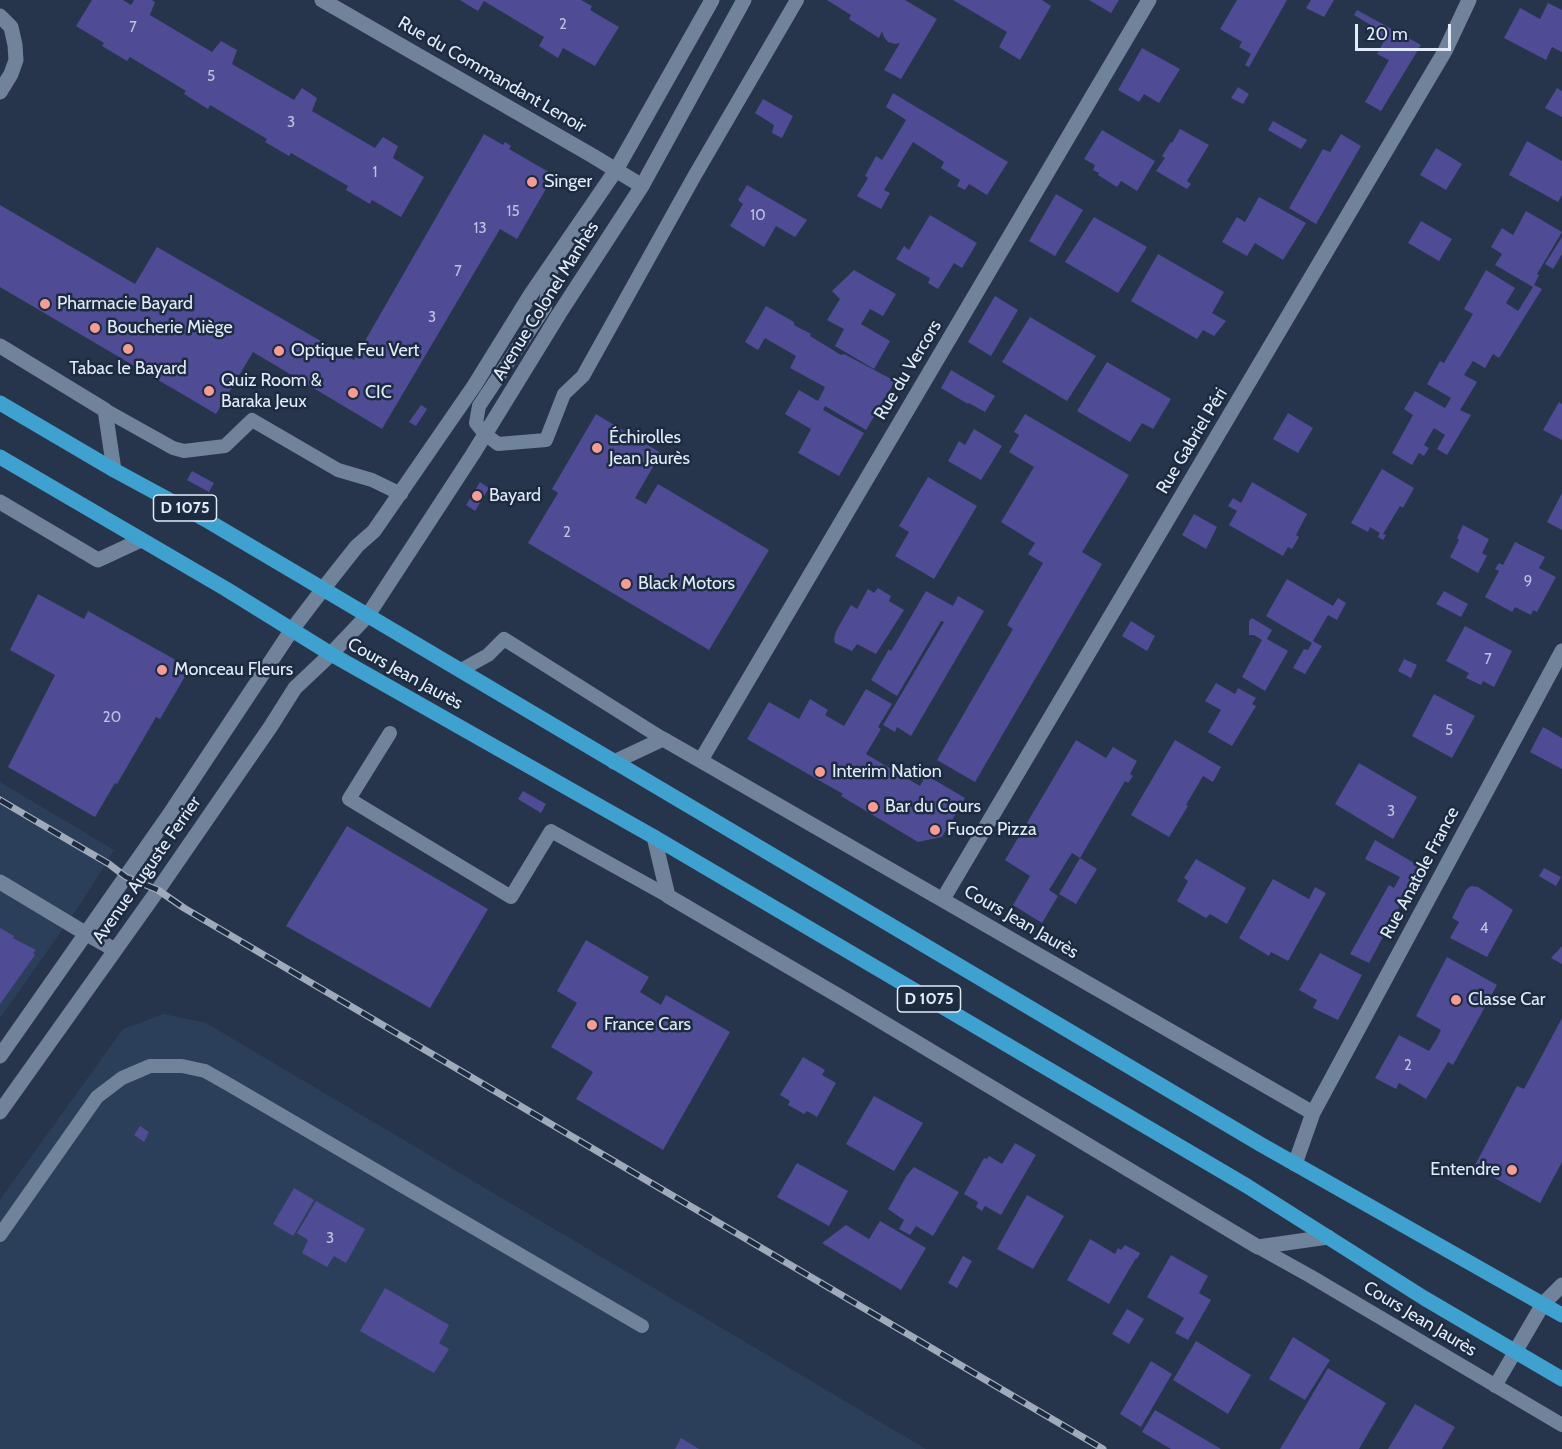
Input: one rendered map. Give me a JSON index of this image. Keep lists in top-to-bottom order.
{
  "streets": {
    "main road": ["D 1075", "Cours Jean Jaurès"],
    "street": [
      "Rue du Commandant Lenoir",
      "Avenue Colonel Manhès",
      "Rue du Vercors",
      "Rue Gabriel Péri",
      "Avenue Auguste Ferrier",
      "Rue Anatole France"
    ]
  },
  "crossings": [
    ["Rue du Commandant Lenoir", "Avenue Colonel Manhès"],
    ["Avenue Colonel Manhès", "Cours Jean Jaurès"],
    ["Avenue Colonel Manhès", "Avenue Auguste Ferrier"],
    ["Rue du Vercors", "Cours Jean Jaurès"],
    ["Rue Gabriel Péri", "Cours Jean Jaurès"],
    ["Cours Jean Jaurès", "Avenue Auguste Ferrier"],
    ["Cours Jean Jaurès", "Rue Anatole France"]
  ],
  "places": [
    "Singer",
    "Pharmacie Bayard",
    "Boucherie Miège",
    "Tabac le Bayard",
    "Optique Feu Vert",
    "Quiz Room & Baraka Jeux",
    "CIC",
    "Échirolles Jean Jaurès",
    "Bayard",
    "Black Motors",
    "Monceau Fleurs",
    "Interim Nation",
    "Bar du Cours",
    "Fuoco Pizza",
    "Classe Car",
    "France Cars",
    "Entendre"
  ],
  "house_numbers": [
    "2",
    "7",
    "5",
    "3",
    "1",
    "15",
    "10",
    "13",
    "7",
    "3",
    "2",
    "9",
    "7",
    "20",
    "5",
    "3",
    "4",
    "2",
    "3"
  ],
  "scale_bar": "20 m"
}
